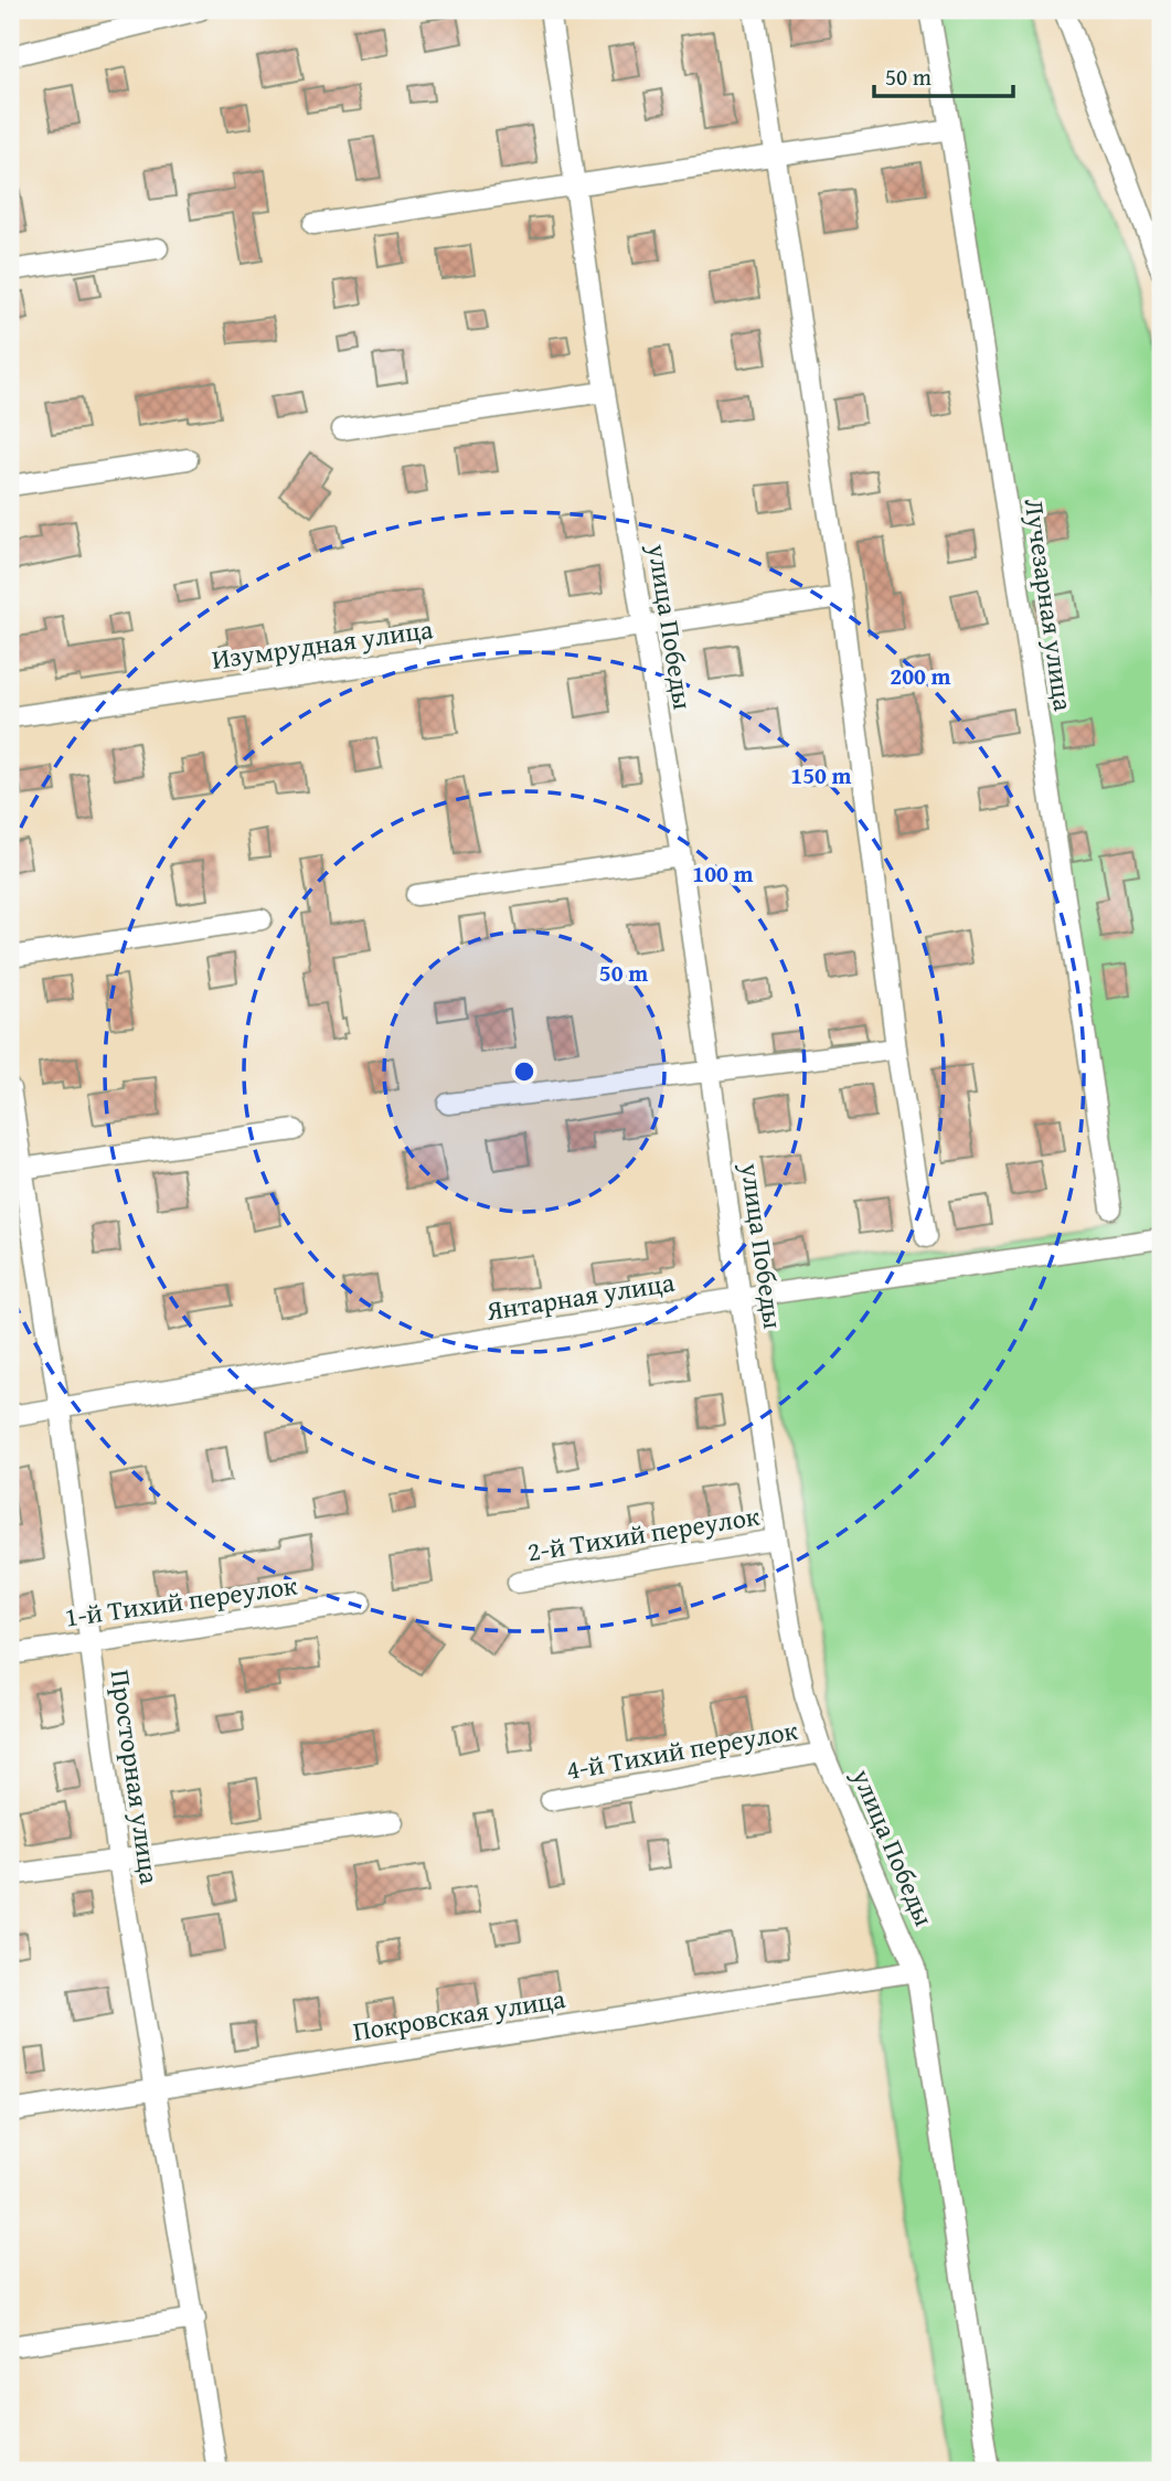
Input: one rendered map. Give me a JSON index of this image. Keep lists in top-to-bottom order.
{
  "streets": {
    "street": [
      "Лучезарная улица",
      "улица Победы",
      "Изумрудная улица",
      "Янтарная улица",
      "2-й Тихий переулок",
      "1-й Тихий переулок",
      "4-й Тихий переулок",
      "Просторная улица",
      "Покровская улица"
    ]
  },
  "crossings": [
    ["улица Победы", "Изумрудная улица"],
    ["улица Победы", "Янтарная улица"],
    ["улица Победы", "2-й Тихий переулок"],
    ["улица Победы", "4-й Тихий переулок"],
    ["улица Победы", "Покровская улица"],
    ["Янтарная улица", "Просторная улица"],
    ["1-й Тихий переулок", "Просторная улица"],
    ["Просторная улица", "Покровская улица"]
  ],
  "scale_bar": "50 m",
  "rings": [
    "200 m",
    "150 m",
    "100 m",
    "50 m"
  ]
}
